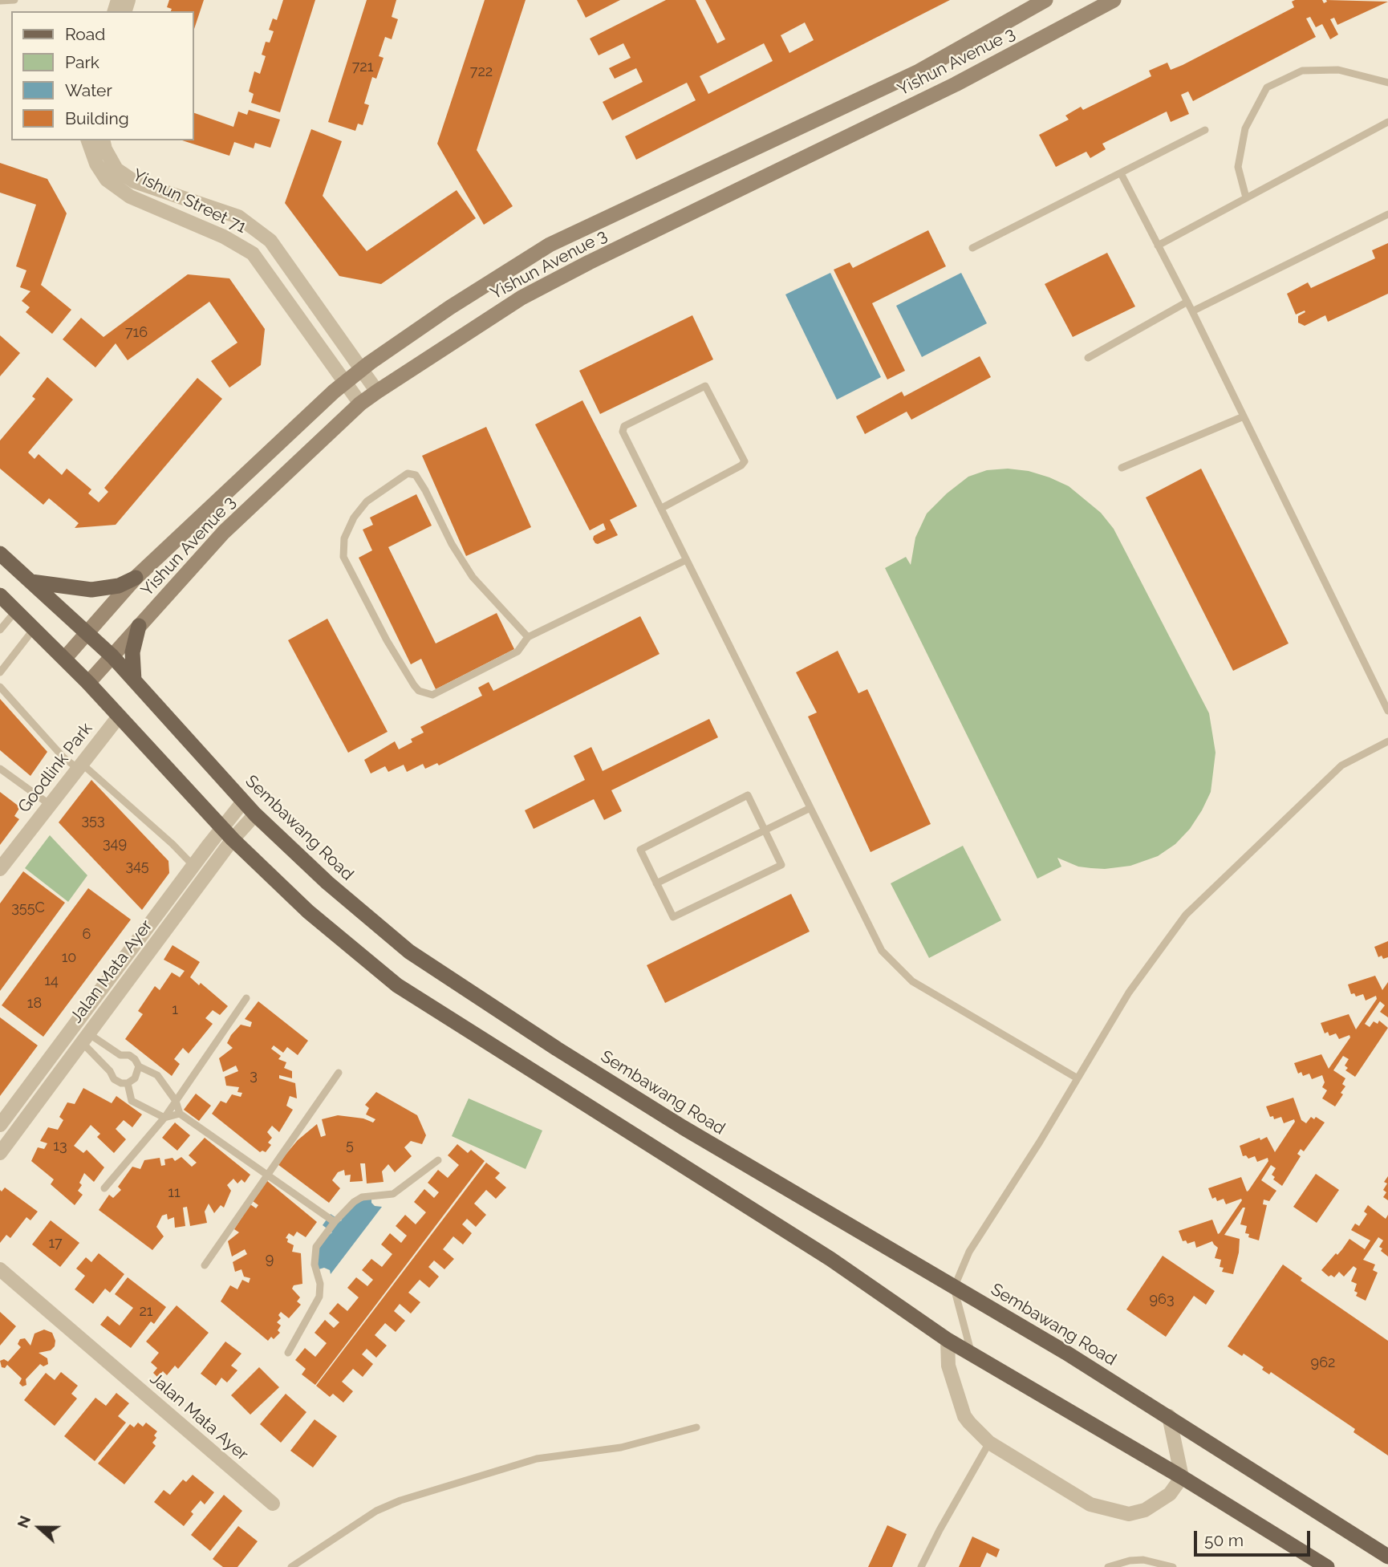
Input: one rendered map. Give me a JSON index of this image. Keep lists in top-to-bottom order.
{
  "streets": {
    "main road": ["Yishun Avenue 3", "Sembawang Road"],
    "street": ["Yishun Street 71", "Goodlink Park", "Jalan Mata Ayer"]
  },
  "crossings": [
    ["Yishun Avenue 3", "Yishun Street 71"],
    ["Yishun Avenue 3", "Sembawang Road"],
    ["Sembawang Road", "Jalan Mata Ayer"]
  ],
  "house_numbers": [
    "721",
    "722",
    "716",
    "353",
    "349",
    "345",
    "355C",
    "6",
    "10",
    "14",
    "18",
    "1",
    "3",
    "5",
    "13",
    "11",
    "17",
    "9",
    "963",
    "21",
    "962"
  ],
  "legend": [
    "Road",
    "Park",
    "Water",
    "Building"
  ],
  "scale_bar": "50 m",
  "north": "left"
}
